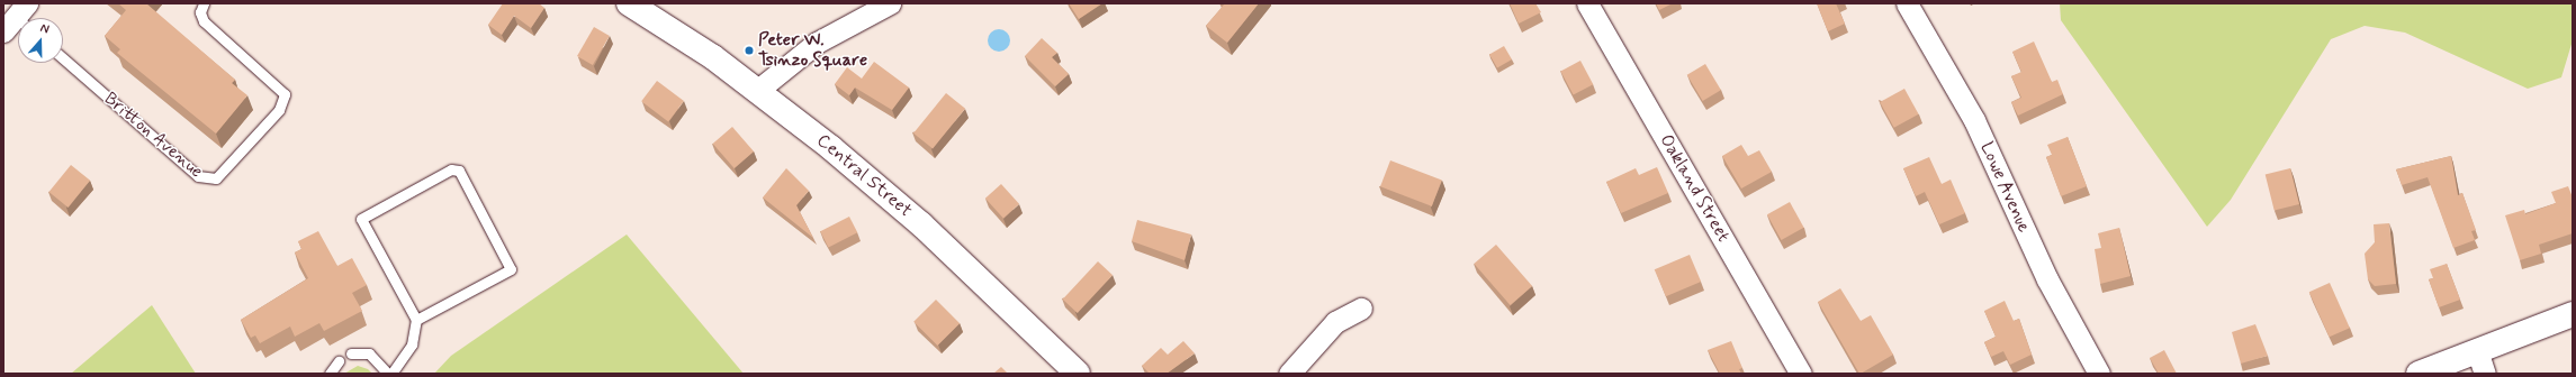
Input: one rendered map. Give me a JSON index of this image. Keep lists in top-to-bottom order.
{
  "streets": {
    "main road": ["Central Street"],
    "street": ["Lowe Avenue", "Oakland Street"],
    "lane": ["Britton Avenue"]
  },
  "places": ["Peter W. Tsinzo Square"],
  "north": "top"
}
